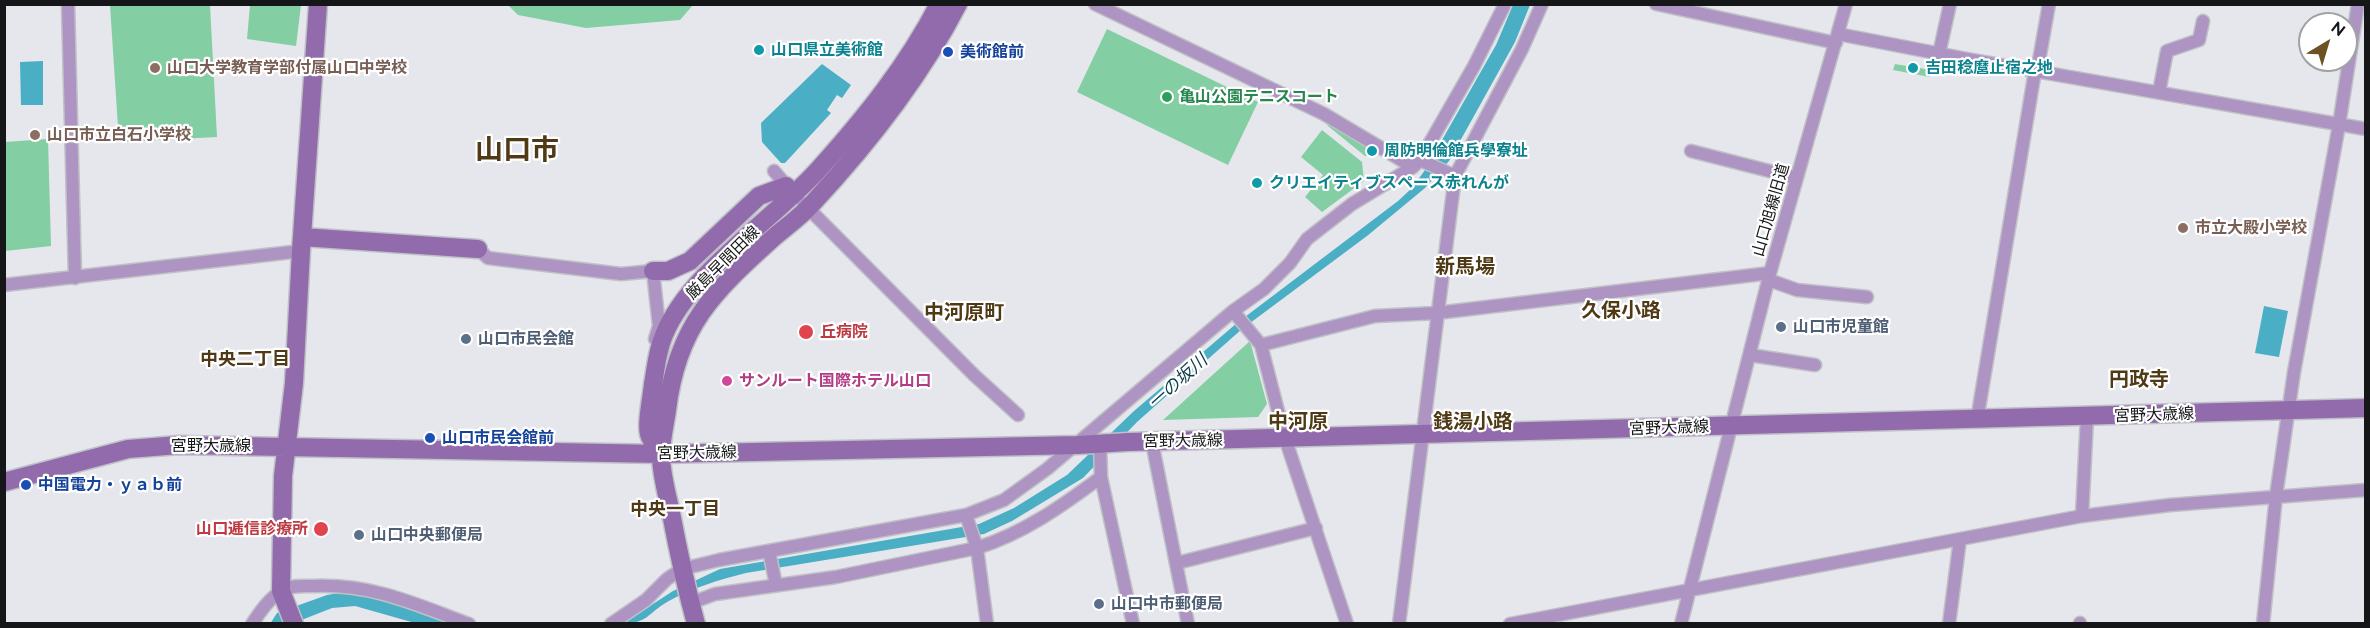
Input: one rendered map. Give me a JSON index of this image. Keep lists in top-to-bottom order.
{
  "streets": {
    "main road": ["厳島早間田線", "宮野大歳線"],
    "street": ["山口旭線旧道"]
  },
  "crossings": [
    ["山口旭線旧道", "宮野大歳線"],
    ["厳島早間田線", "宮野大歳線"]
  ],
  "districts": [
    "山口市",
    "新馬場",
    "久保小路",
    "中河原町",
    "中央二丁目",
    "円政寺",
    "中河原",
    "銭湯小路",
    "中央一丁目"
  ],
  "water": ["一の坂川"],
  "places": [
    "山口県立美術館",
    "美術館前",
    "山口大学教育学部付属山口中学校",
    "吉田稔麿止宿之地",
    "亀山公園テニスコート",
    "山口市立白石小学校",
    "周防明倫館兵學寮址",
    "クリエイティブスペース赤れんが",
    "市立大殿小学校",
    "山口市児童館",
    "丘病院",
    "山口市民会館",
    "サンルート国際ホテル山口",
    "山口市民会館前",
    "中国電力・ｙａｂ前",
    "山口逓信診療所",
    "山口中央郵便局",
    "山口中市郵便局"
  ],
  "north": "top right"
}
